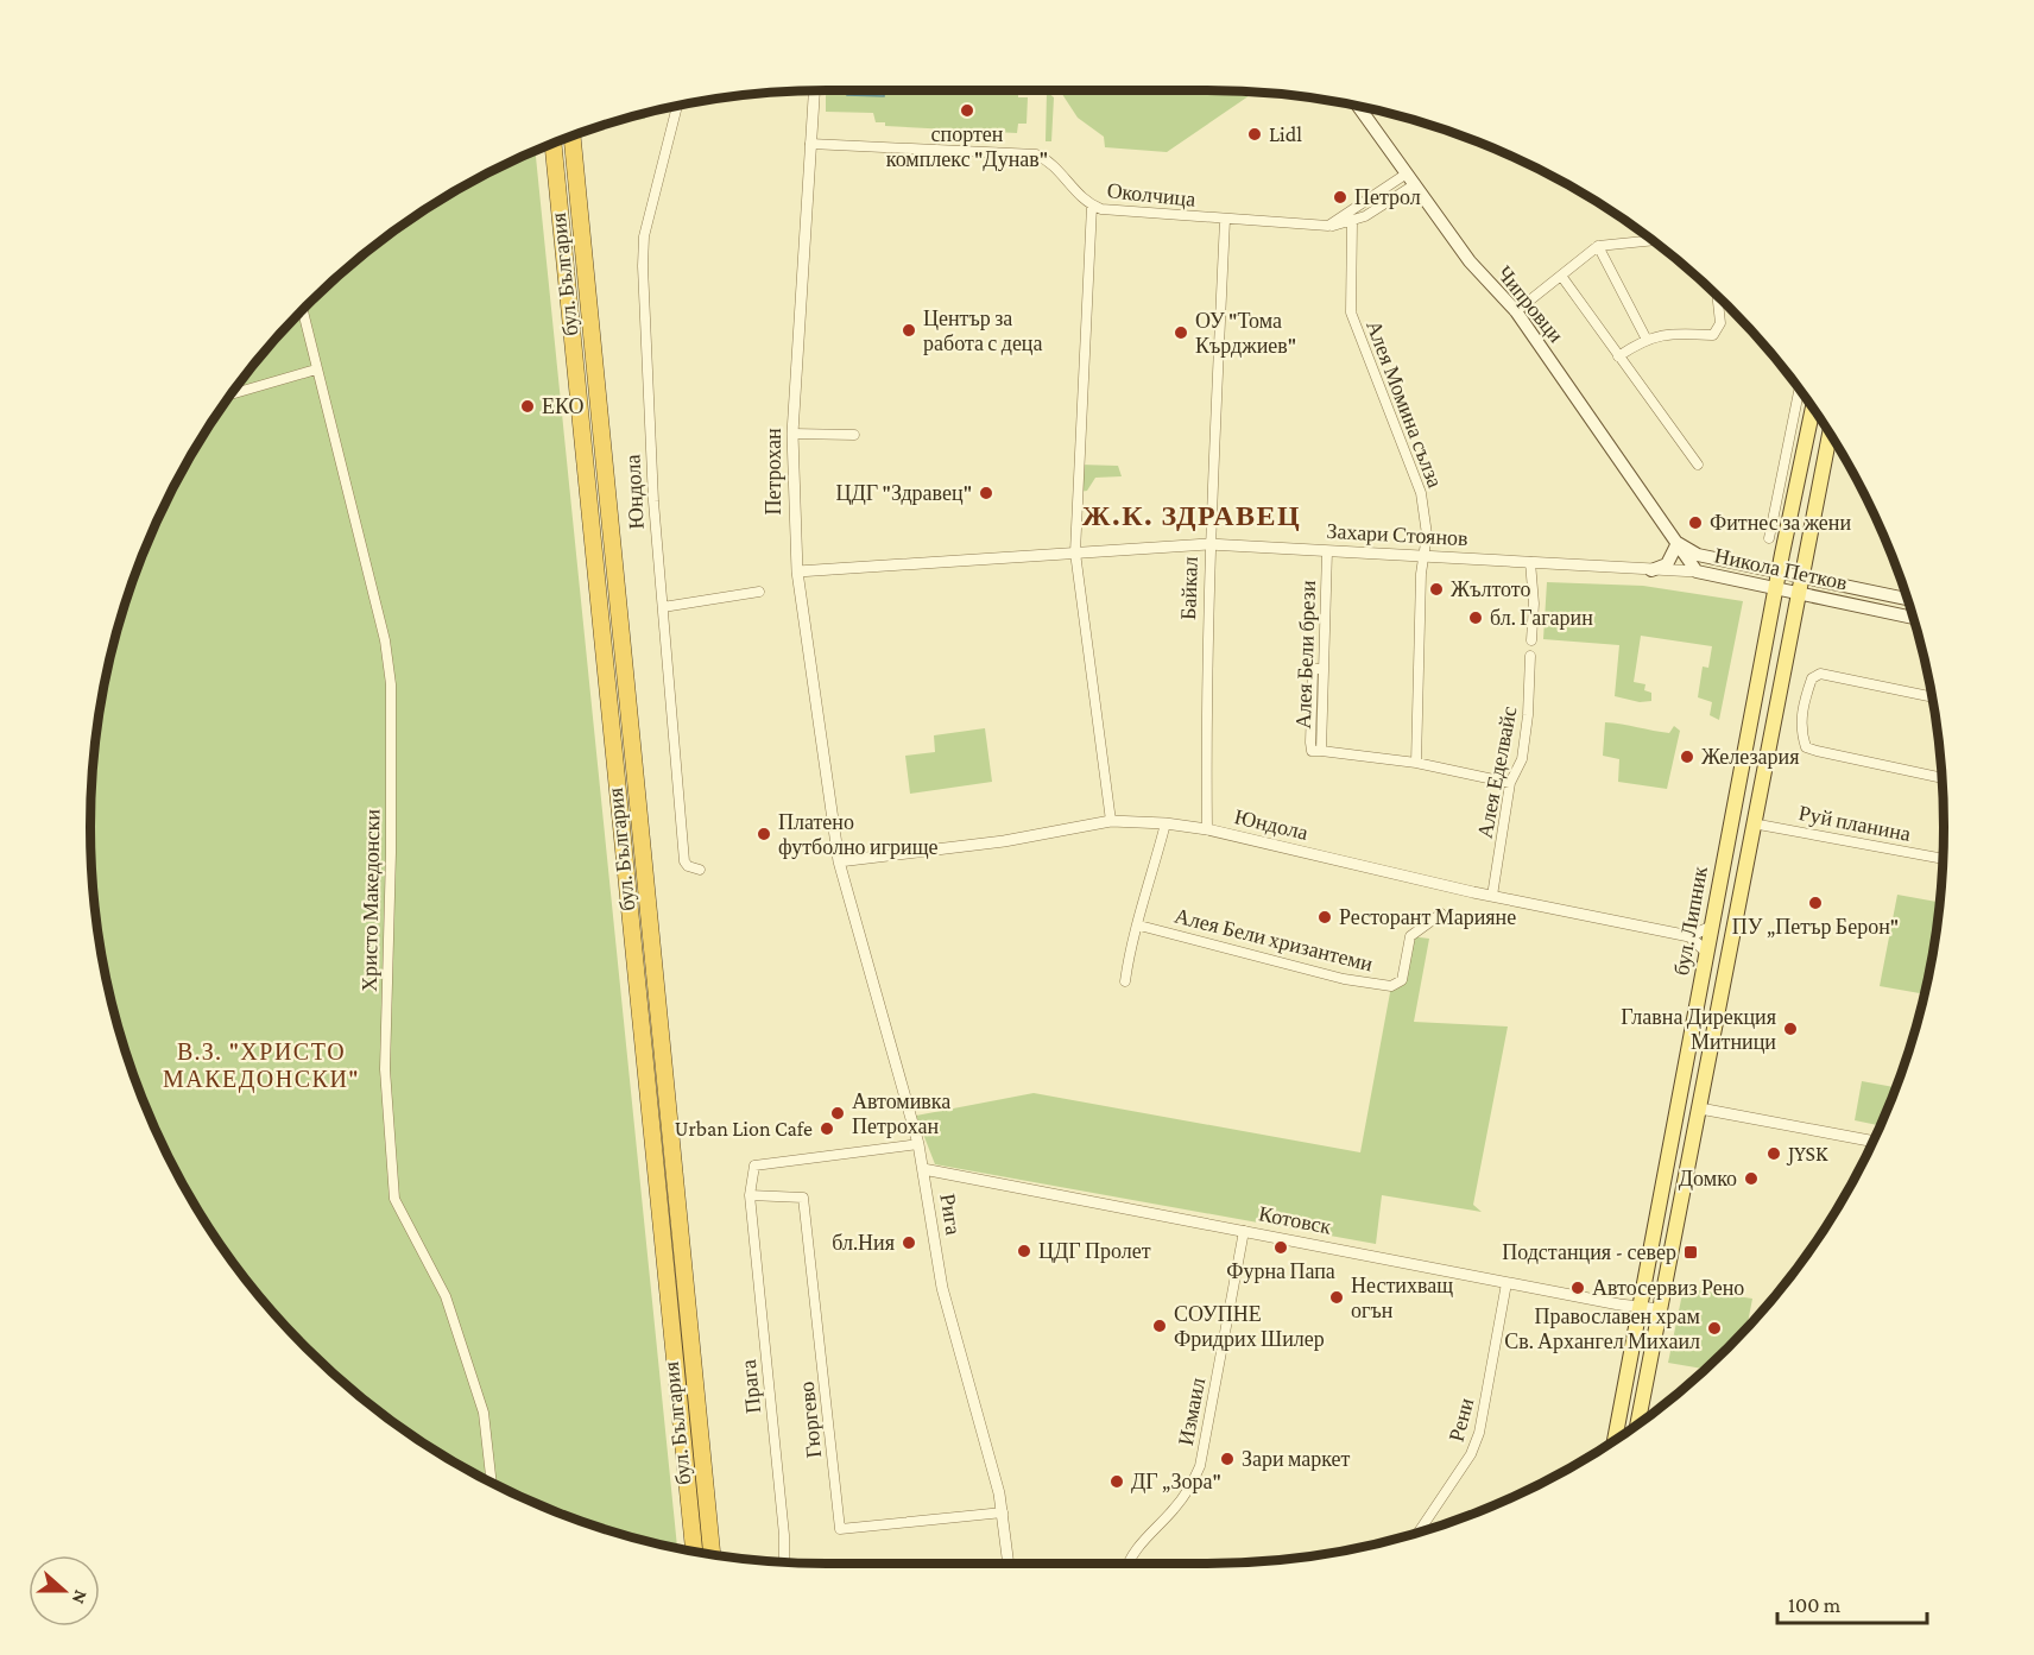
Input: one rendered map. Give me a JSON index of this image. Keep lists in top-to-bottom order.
{
  "streets": {
    "highway": ["бул. България"],
    "main road": ["Чипровци", "Никола Петков", "бул. Липник"],
    "street": [
      "Околчица",
      "Алея Момина сълза",
      "Петрохан",
      "Юндола",
      "Захари Стоянов",
      "Байкал",
      "Алея Бели брези",
      "Алея Еделвайс",
      "Руй планина",
      "Христо Македонски",
      "Алея Бели хризантеми",
      "Рига",
      "Котовск",
      "Прага",
      "Измаил",
      "Гюргево",
      "Рени"
    ]
  },
  "crossings": [
    ["Околчица", "Алея Момина сълза"],
    ["Околчица", "Петрохан"],
    ["Околчица", "Байкал"],
    ["Чипровци", "Никола Петков"],
    ["Алея Момина сълза", "Захари Стоянов"],
    ["Петрохан", "Юндола"],
    ["Петрохан", "Захари Стоянов"],
    ["Петрохан", "Рига"],
    ["Юндола", "Байкал"],
    ["Юндола", "Алея Еделвайс"],
    ["Юндола", "Рига"],
    ["Захари Стоянов", "Никола Петков"],
    ["Захари Стоянов", "Байкал"],
    ["Захари Стоянов", "Алея Бели брези"],
    ["Никола Петков", "бул. Липник"],
    ["Алея Бели брези", "Алея Еделвайс"],
    ["Руй планина", "бул. Липник"],
    ["бул. Липник", "Котовск"],
    ["Рига", "Котовск"],
    ["Рига", "Гюргево"],
    ["Котовск", "Измаил"],
    ["Котовск", "Рени"],
    ["Прага", "Гюргево"]
  ],
  "districts": ["Ж.К. ЗДРАВЕЦ", "В.З. \"ХРИСТО МАКЕДОНСКИ\""],
  "places": {
    "other": [
      "спортен комплекс \"Дунав\"",
      "Lidl",
      "Петрол",
      "Център за работа с деца",
      "ОУ \"Тома Кърджиев\"",
      "ЕКО",
      "ЦДГ \"Здравец\"",
      "Фитнес за жени",
      "Жълтото",
      "бл. Гагарин",
      "Железария",
      "Платено футболно игрище",
      "ПУ „Петър Берон\"",
      "Ресторант Марияне",
      "Главна Дирекция Митници",
      "Автомивка Петрохан",
      "Urban Lion Cafe",
      "JYSK",
      "Домко",
      "бл.Ния",
      "Фурна Папа",
      "ЦДГ Пролет",
      "Автосервиз Рено",
      "Нестихващ огън",
      "СОУПНЕ Фридрих Шилер",
      "Православен храм Св. Архангел Михаил",
      "Зари маркет",
      "ДГ „Зора\""
    ],
    "transit": ["Подстанция - север"]
  },
  "scale_bar": "100 m",
  "north": "right"
}
